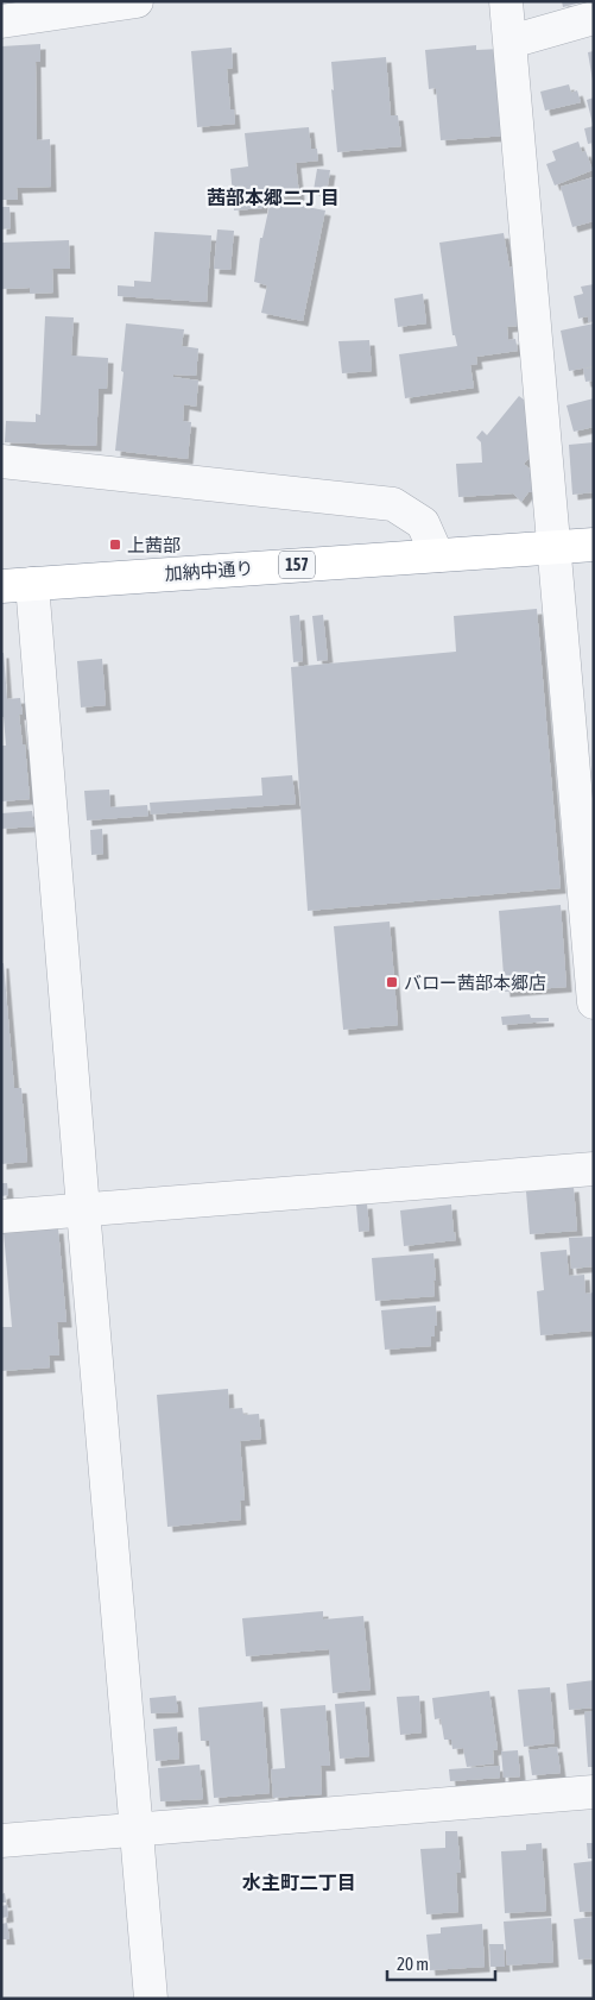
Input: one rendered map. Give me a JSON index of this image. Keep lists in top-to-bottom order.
{
  "streets": {
    "highway": ["157", "加納中通り"]
  },
  "districts": ["茜部本郷二丁目", "水主町二丁目"],
  "places": {
    "transit": ["上茜部", "バロー茜部本郷店"]
  },
  "scale_bar": "20 m"
}
